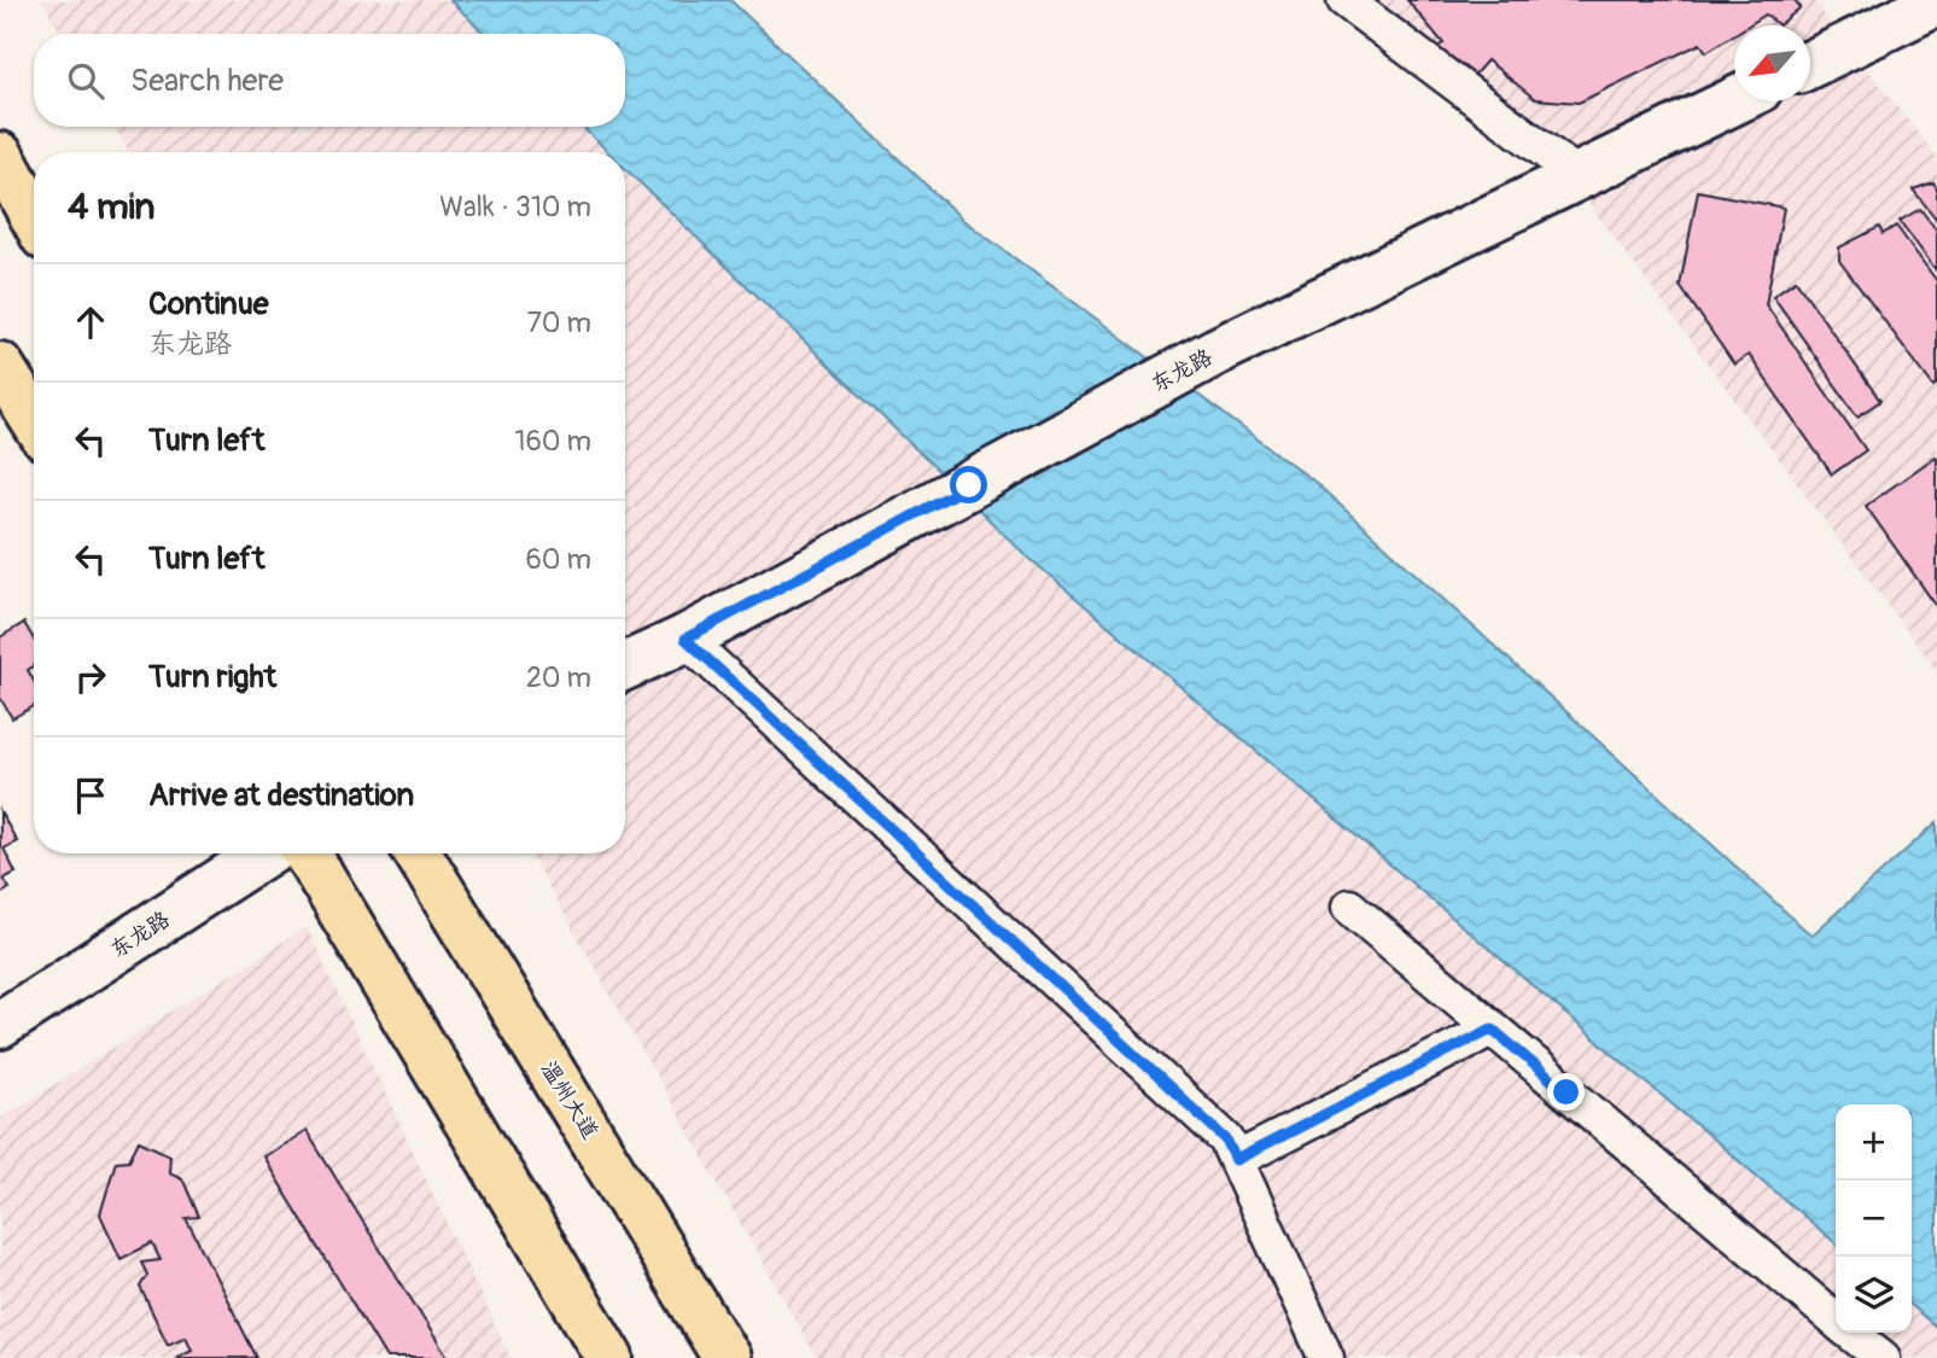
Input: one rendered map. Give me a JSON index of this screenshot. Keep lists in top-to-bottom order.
{
  "streets": {
    "main road": ["温州大道"],
    "street": ["东龙路"]
  },
  "north": "bottom left",
  "page": {
    "search": "Search here",
    "heading": ["4 min", "Walk · 310 m"],
    "list": [
      ["Continue", "东龙路", "70 m"],
      ["Turn left", "160 m"],
      ["Turn left", "60 m"],
      ["Turn right", "20 m"],
      "Arrive at destination"
    ],
    "map_buttons": ["+", "−"]
  }
}
